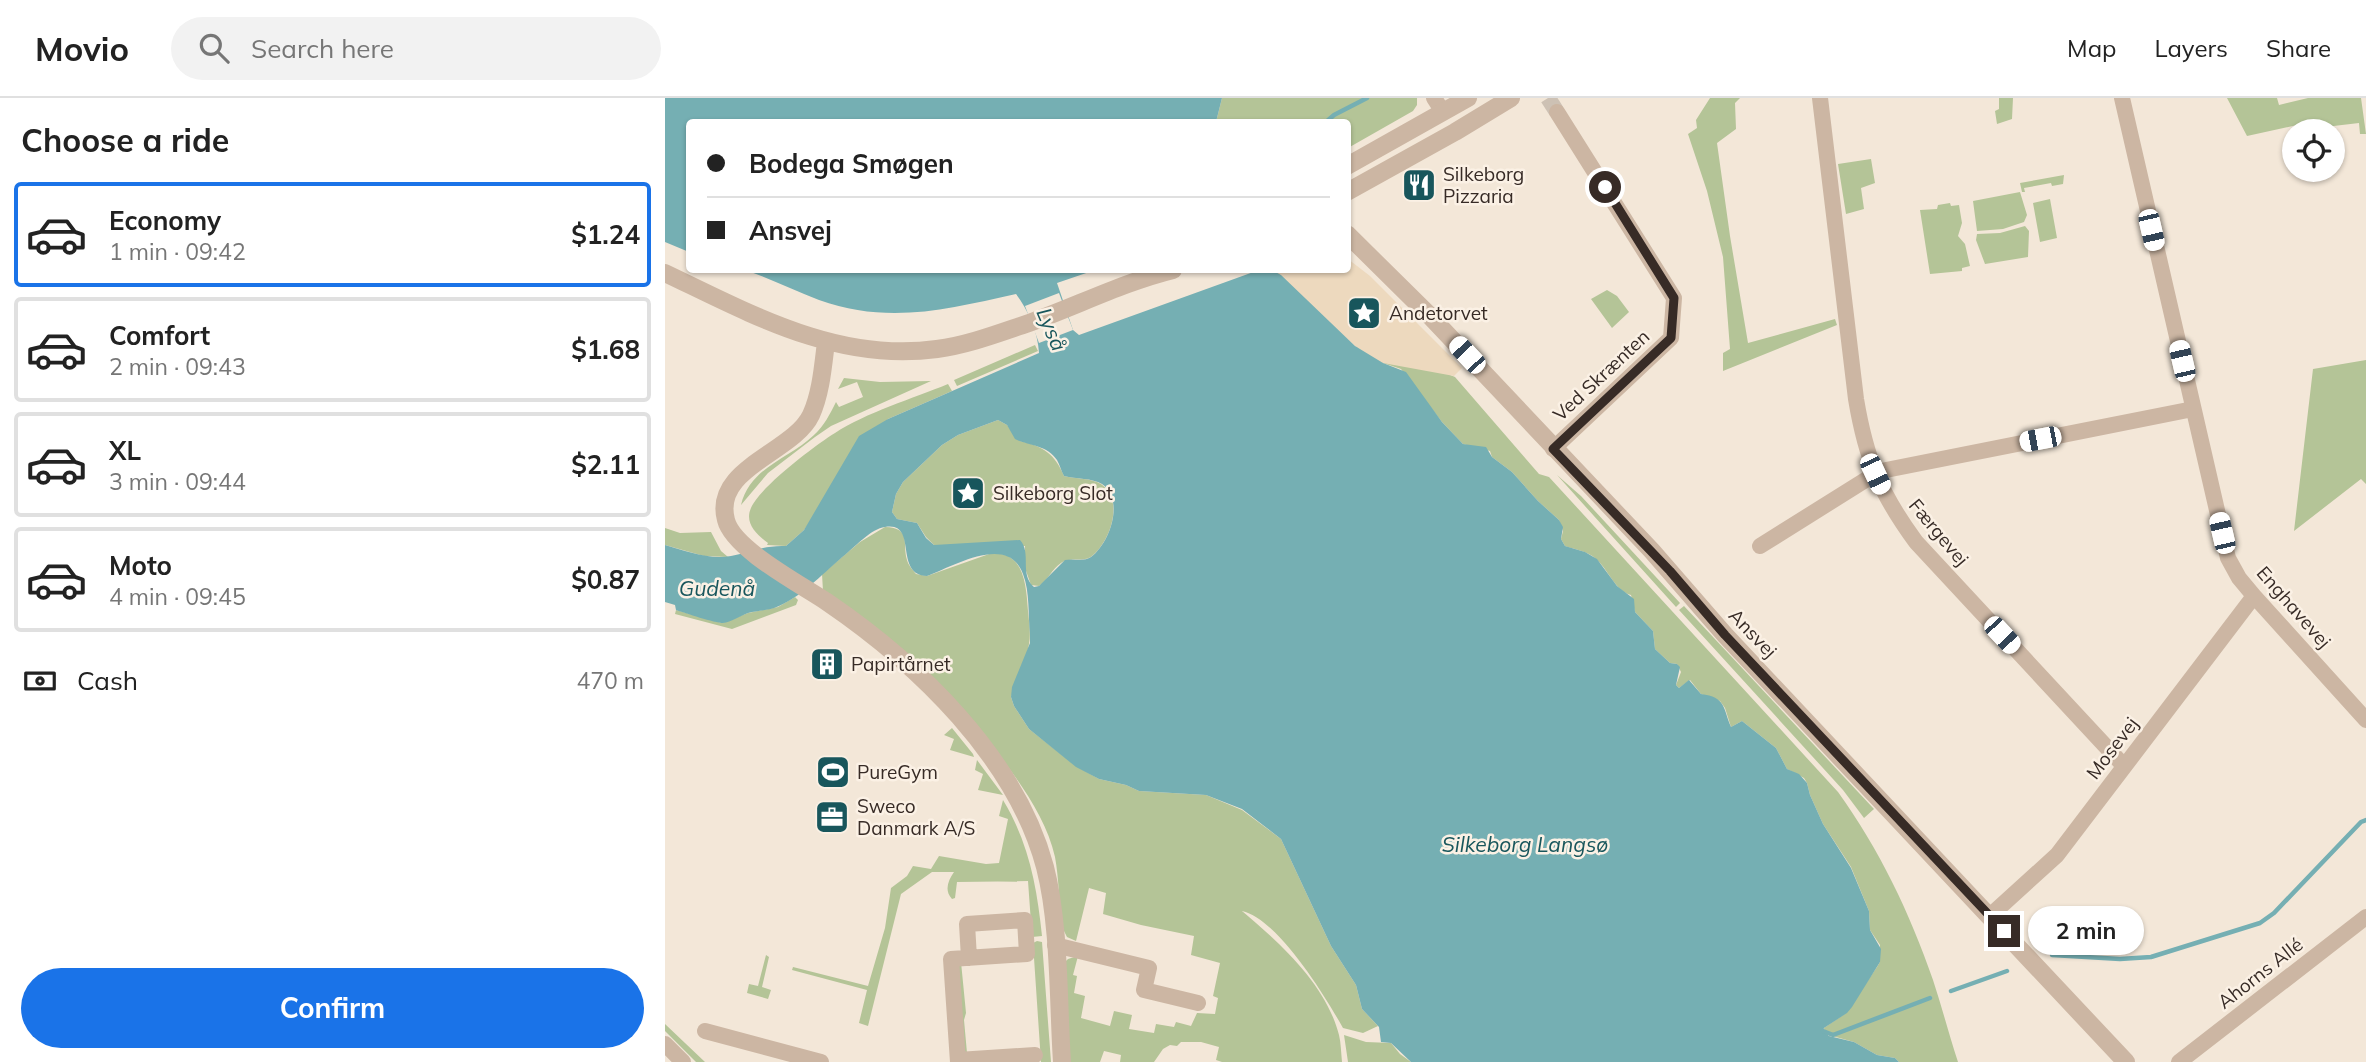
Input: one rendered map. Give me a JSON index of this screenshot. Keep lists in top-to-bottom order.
{
  "streets": {
    "street": [
      "Ved Skrænten",
      "Færgevej",
      "Enghavevej",
      "Ansvej",
      "Mosevej",
      "Ahorns Allé"
    ]
  },
  "crossings": [
    ["Ved Skrænten", "Ansvej"],
    ["Færgevej", "Mosevej"],
    ["Enghavevej", "Mosevej"],
    ["Ansvej", "Mosevej"]
  ],
  "water": ["Lyså", "Gudenå", "Silkeborg Langsø"],
  "places": {
    "restaurant": ["Silkeborg Pizzaria"],
    "place": ["Andetorvet", "Silkeborg Slot"],
    "building": ["Papirtårnet"],
    "sports": ["PureGym"],
    "office": ["Sweco Danmark A/S"]
  },
  "page": {
    "header": "Movio",
    "search": "Search here",
    "nav": ["Map", "Layers", "Share"],
    "heading": "Choose a ride",
    "banner": ["Bodega Smøgen", "Ansvej"],
    "list": [
      {
        "name": "Economy",
        "note": "1 min · 09:42",
        "value": "$1.24"
      },
      {
        "name": "Comfort",
        "note": "2 min · 09:43",
        "value": "$1.68"
      },
      {
        "name": "XL",
        "note": "3 min · 09:44",
        "value": "$2.11"
      },
      {
        "name": "Moto",
        "note": "4 min · 09:45",
        "value": "$0.87"
      }
    ],
    "pay": ["Cash", "470 m"],
    "bubble": "2 min",
    "buttons": "Confirm"
  }
}
